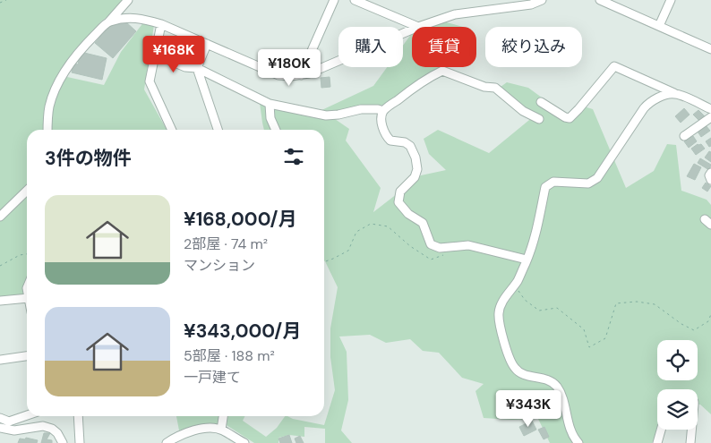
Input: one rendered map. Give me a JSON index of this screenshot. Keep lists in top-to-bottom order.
{
  "page": {
    "chip": ["購入", "賃貸", "絞り込み"],
    "price": ["¥168K", "¥180K", "¥343K"],
    "heading": "3件の物件",
    "list": [
      {
        "name": "¥168,000/月",
        "note": "2部屋 · 74 m² · マンション"
      },
      {
        "name": "¥343,000/月",
        "note": "5部屋 · 188 m² · 一戸建て"
      }
    ]
  }
}
